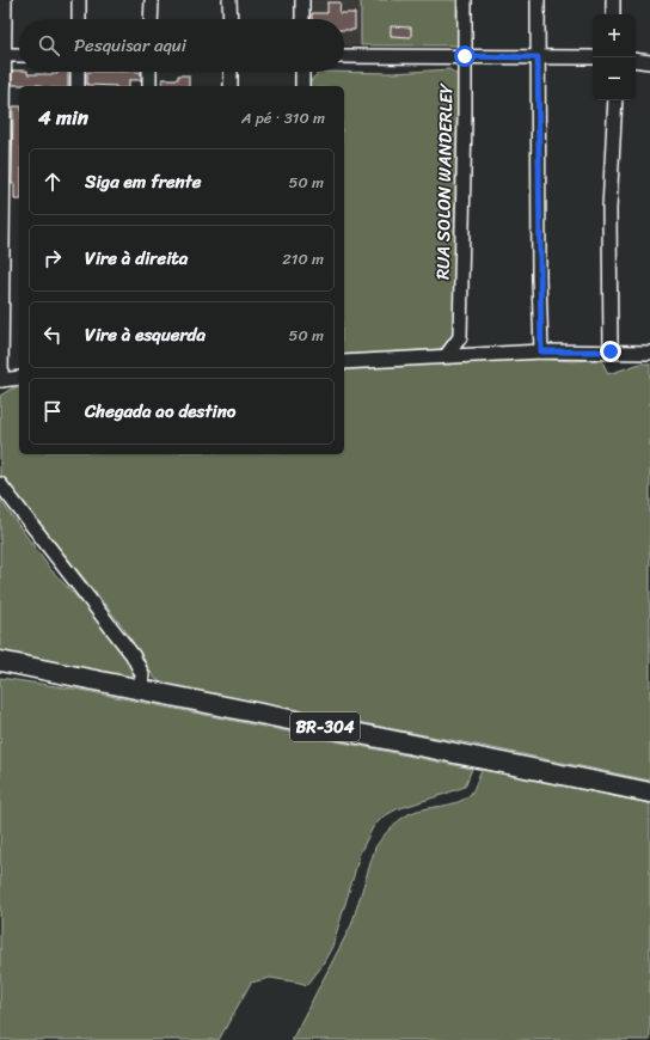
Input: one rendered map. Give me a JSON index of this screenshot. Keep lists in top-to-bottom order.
{
  "streets": {
    "highway": ["BR-304"],
    "street": ["RUA SOLON WANDERLEY"]
  },
  "page": {
    "map_buttons": ["+", "−"],
    "search": "Pesquisar aqui",
    "heading": ["4 min", "A pé · 310 m"],
    "list": [
      ["Siga em frente", "50 m"],
      ["Vire à direita", "210 m"],
      ["Vire à esquerda", "50 m"],
      "Chegada ao destino"
    ]
  }
}
